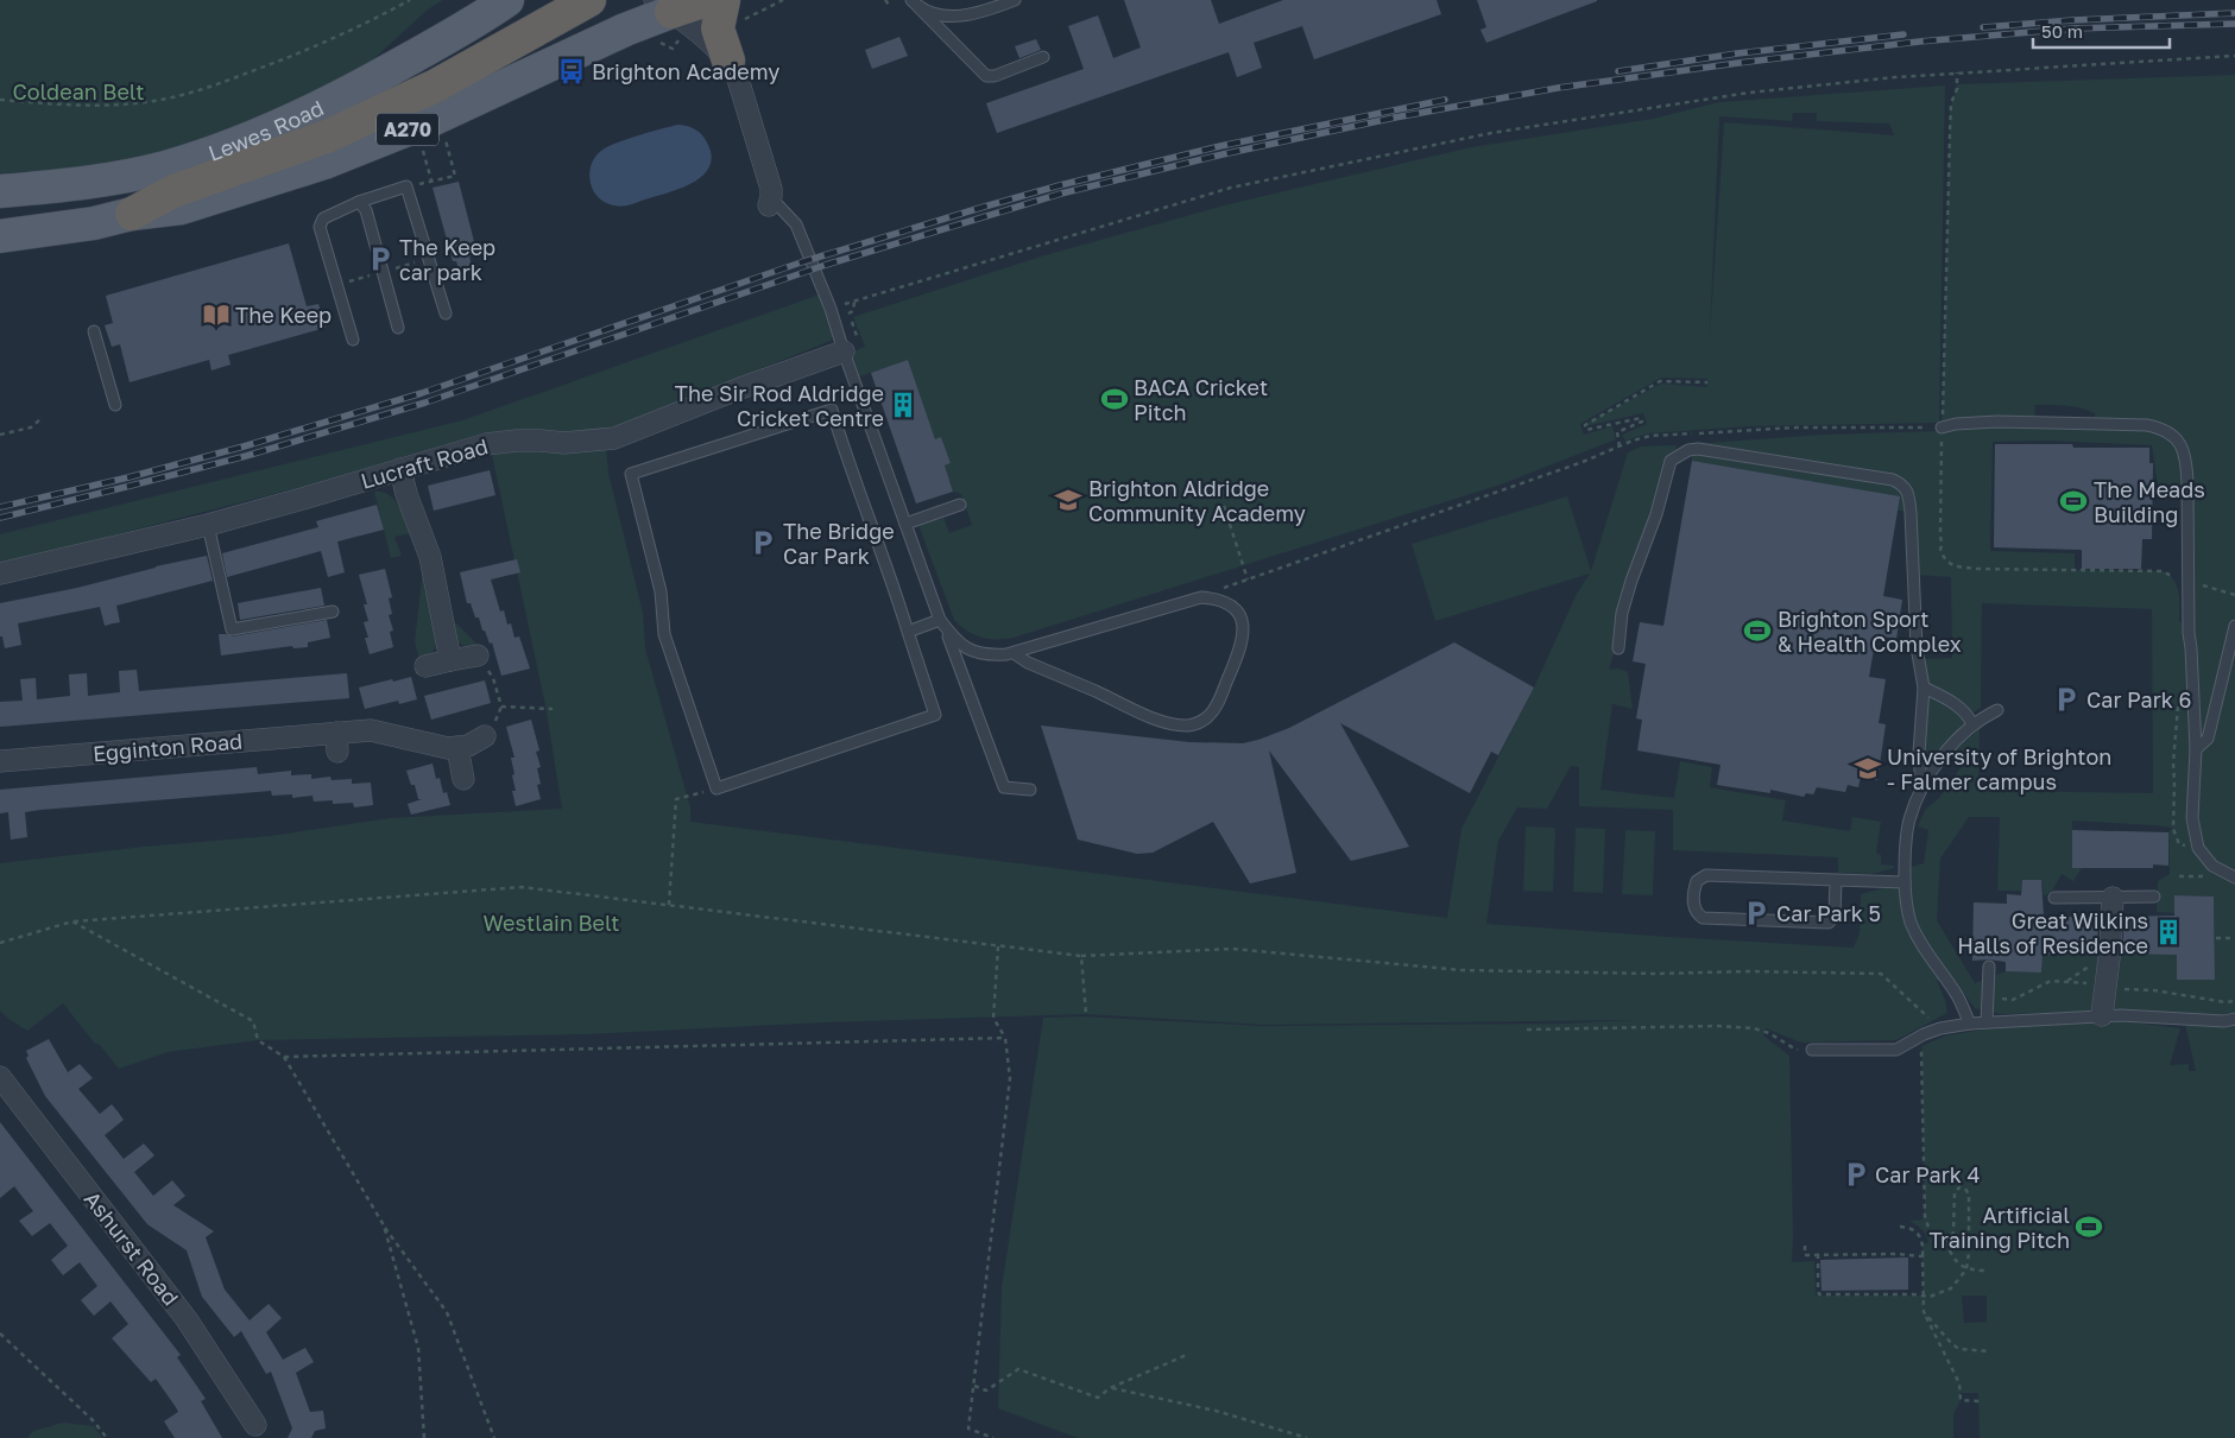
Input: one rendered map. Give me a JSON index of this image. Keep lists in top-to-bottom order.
{
  "streets": {
    "main road": ["Lewes Road", "A270"],
    "street": ["Lucraft Road", "Egginton Road", "Ashurst Road"]
  },
  "parks": ["Coldean Belt", "Westlain Belt"],
  "places": {
    "bus stop": ["Brighton Academy"],
    "parking": [
      "The Keep car park",
      "The Bridge Car Park",
      "Car Park 6",
      "Car Park 5",
      "Car Park 4"
    ],
    "library": ["The Keep"],
    "sports": [
      "BACA Cricket Pitch",
      "The Meads Building",
      "Brighton Sport & Health Complex",
      "Artificial Training Pitch"
    ],
    "building": ["The Sir Rod Aldridge Cricket Centre", "Great Wilkins Halls of Residence"],
    "school or university": ["Brighton Aldridge Community Academy", "University of Brighton - Falmer campus"]
  },
  "scale_bar": "50 m"
}
